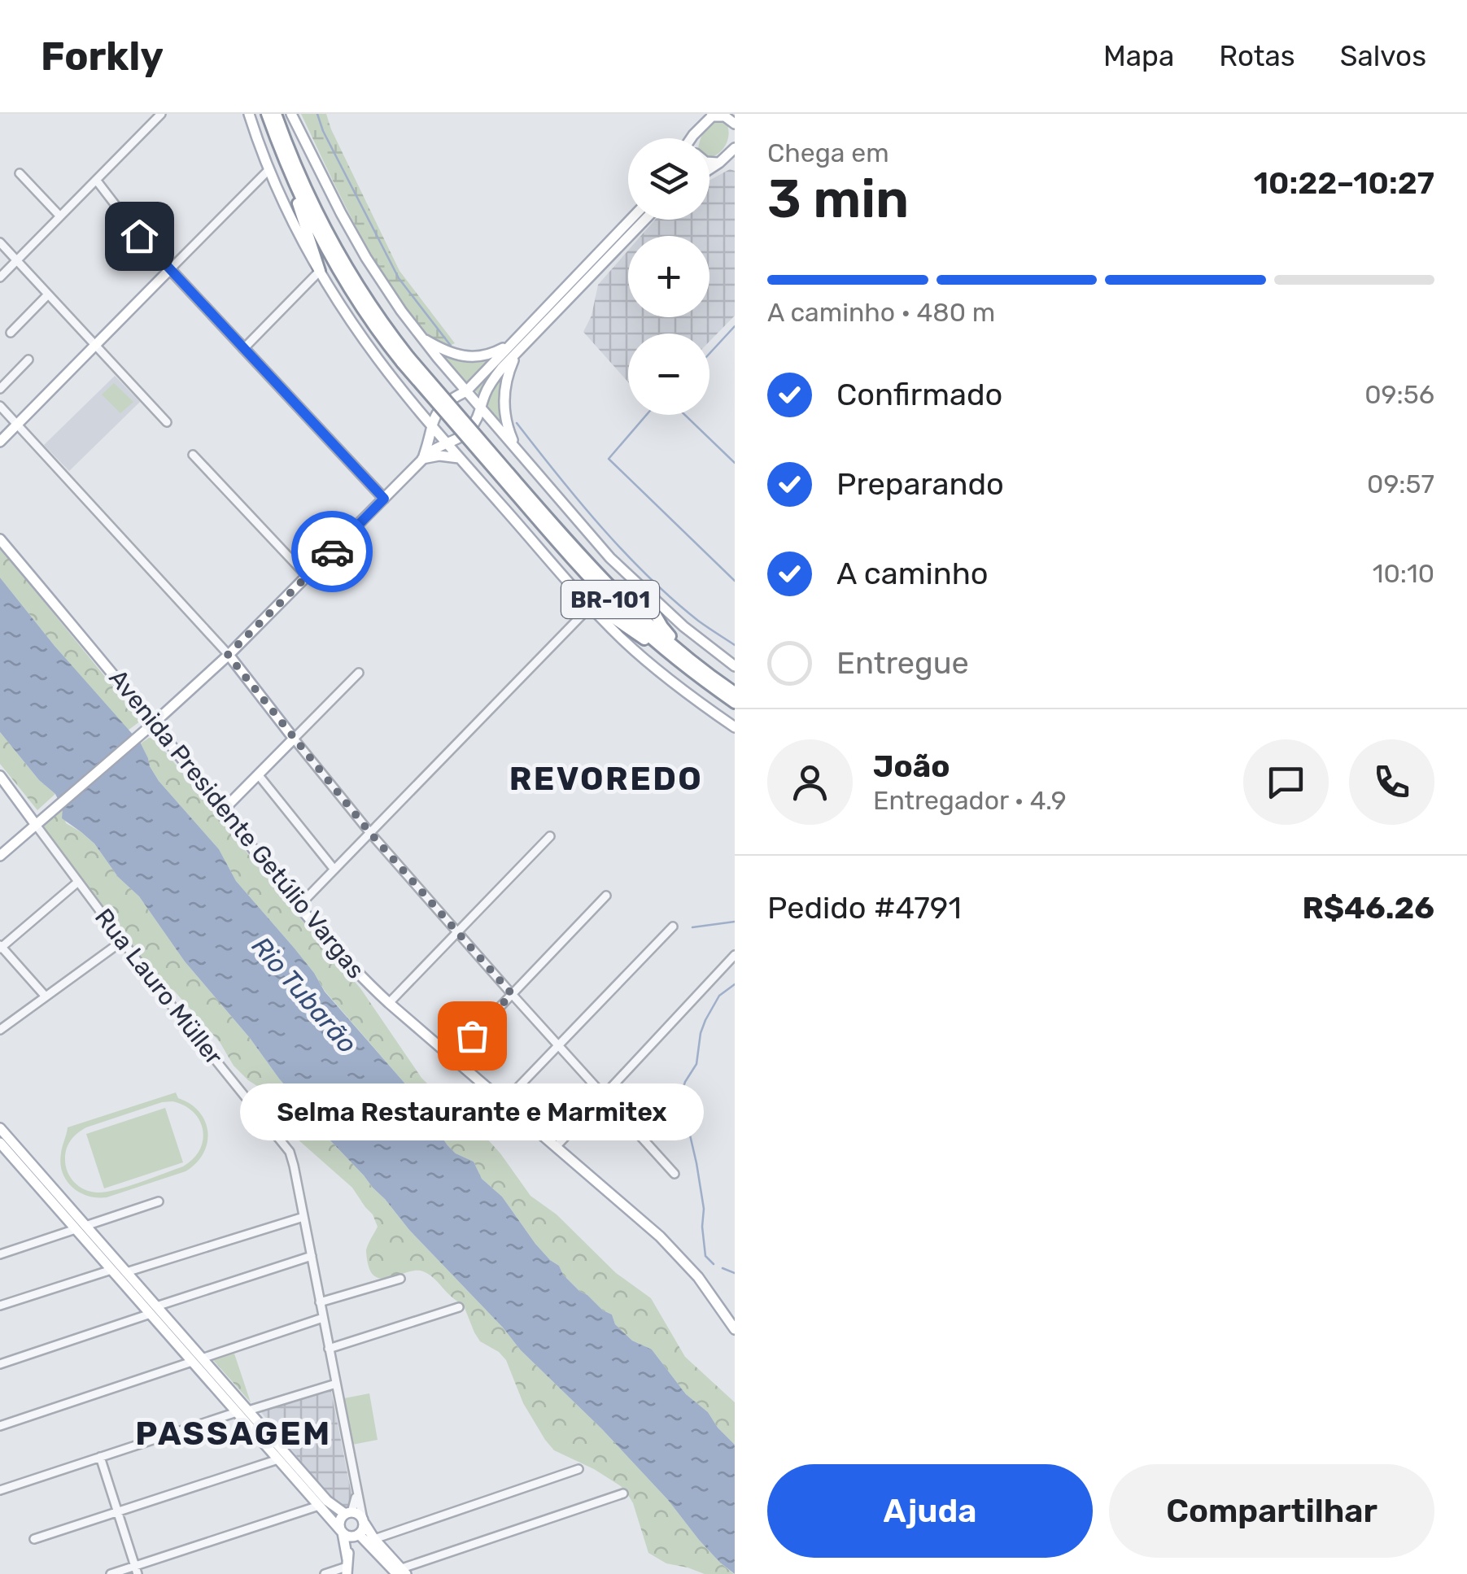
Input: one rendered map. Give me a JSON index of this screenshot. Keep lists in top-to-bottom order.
{
  "streets": {
    "highway": ["BR-101"],
    "main road": ["Avenida Presidente Getúlio Vargas", "Rua Lauro Müller"]
  },
  "districts": ["REVOREDO", "PASSAGEM"],
  "water": ["Rio Tubarão"],
  "places": ["Selma Restaurante e Marmitex"],
  "page": {
    "header": "Forkly",
    "nav": ["Mapa", "Rotas", "Salvos"],
    "heading": ["3 min", "Chega em", "10:22–10:27"],
    "panel": [
      "João",
      "Entregador · 4.9",
      "Pedido #4791",
      "R$46.26"
    ],
    "map_buttons": ["+", "−"],
    "bar": "A caminho · 480 m",
    "list": [
      ["Confirmado", "09:56"],
      ["Preparando", "09:57"],
      ["A caminho", "10:10"],
      "Entregue"
    ],
    "bubble": "Selma Restaurante e Marmitex",
    "buttons": ["Ajuda", "Compartilhar"]
  }
}
